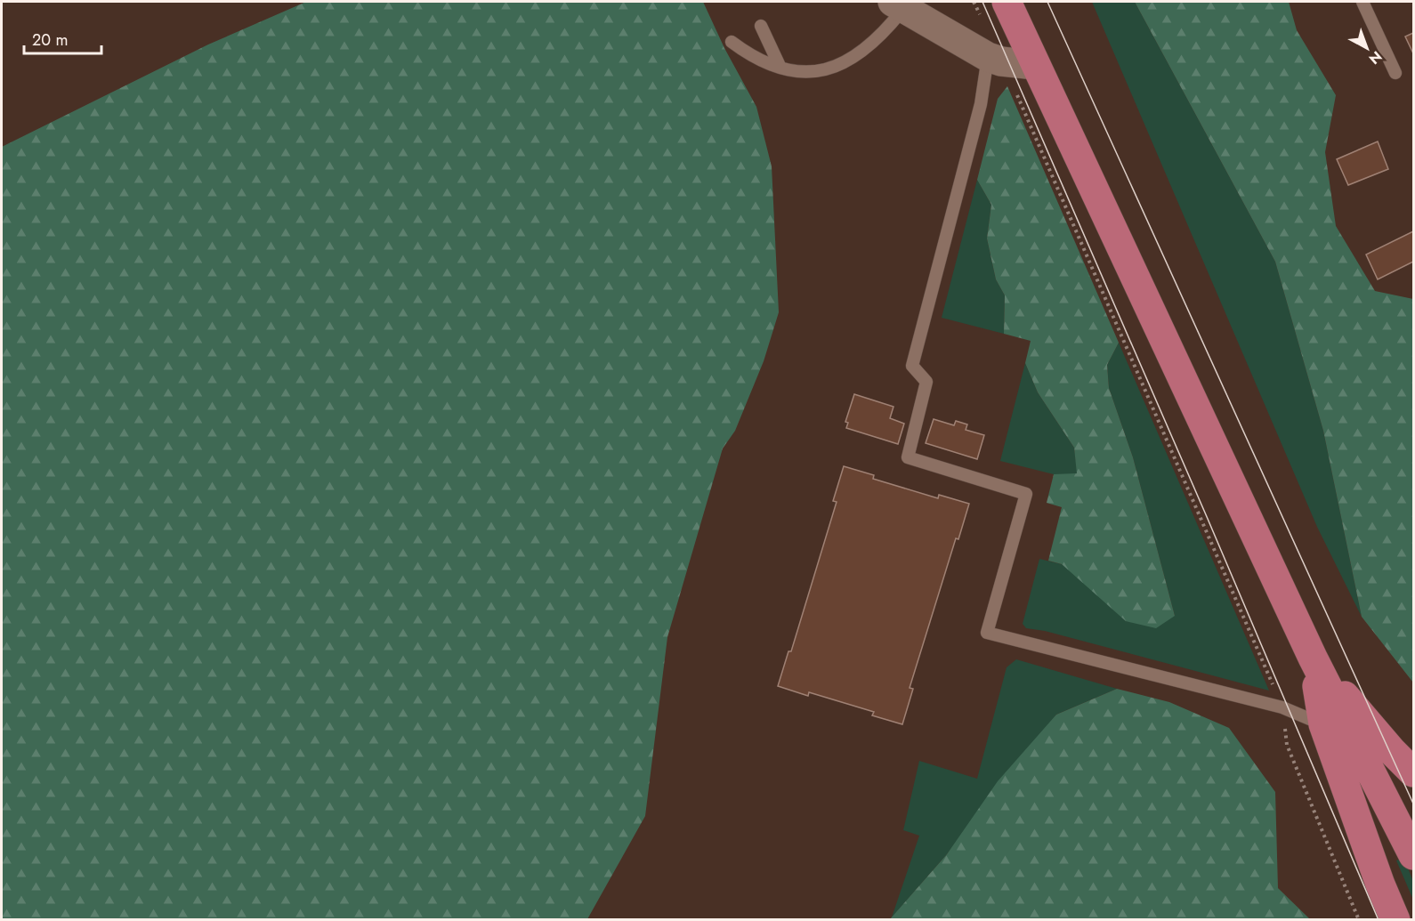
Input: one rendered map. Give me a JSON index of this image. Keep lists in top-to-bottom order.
{
  "scale_bar": "20 m",
  "north": "bottom right"
}
